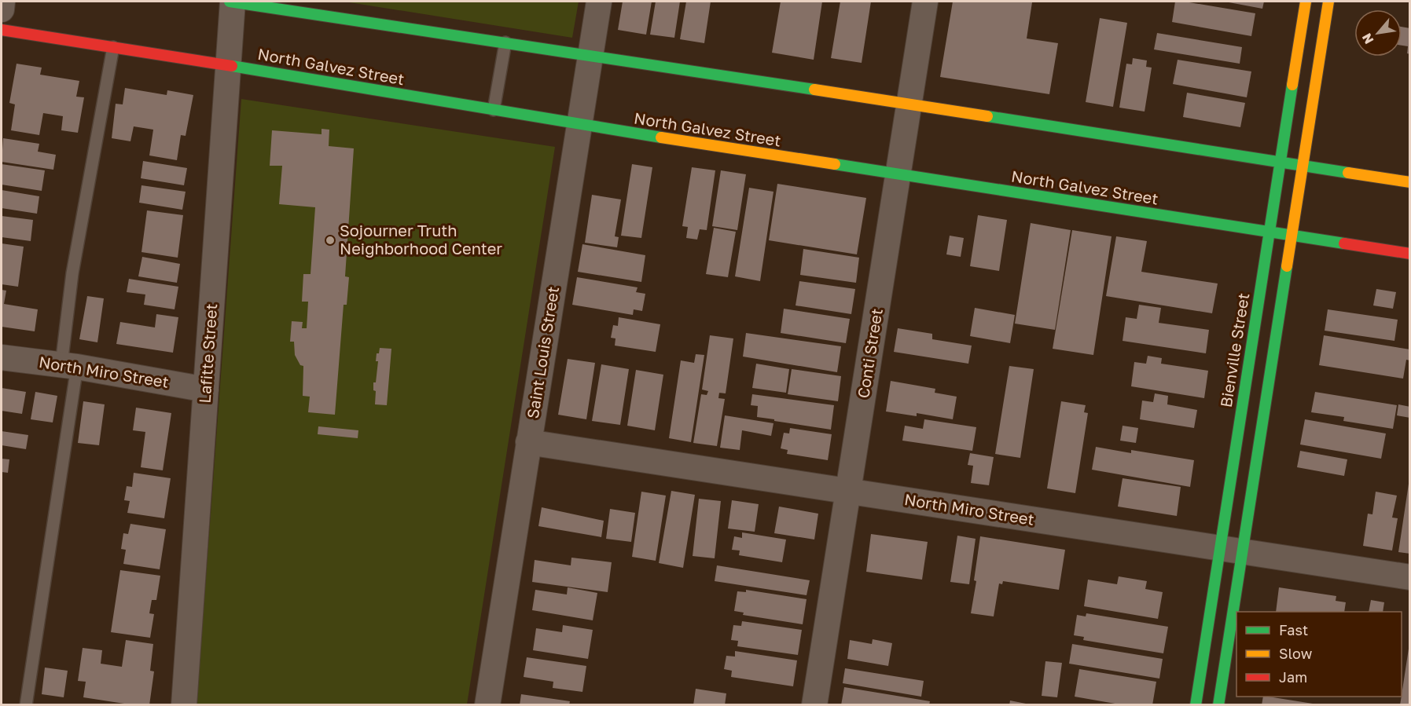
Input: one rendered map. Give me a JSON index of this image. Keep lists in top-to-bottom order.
{
  "streets": {
    "street": [
      "North Galvez Street",
      "Bienville Street",
      "Saint Louis Street",
      "Lafitte Street",
      "Conti Street",
      "North Miro Street"
    ]
  },
  "crossings": [
    ["North Galvez Street", "Bienville Street"],
    ["North Galvez Street", "Saint Louis Street"],
    ["North Galvez Street", "Lafitte Street"],
    ["North Galvez Street", "Conti Street"],
    ["Bienville Street", "North Miro Street"],
    ["Saint Louis Street", "North Miro Street"],
    ["Lafitte Street", "North Miro Street"],
    ["Conti Street", "North Miro Street"]
  ],
  "places": ["Sojourner Truth Neighborhood Center"],
  "legend": ["Fast", "Slow", "Jam"],
  "north": "bottom left"
}
